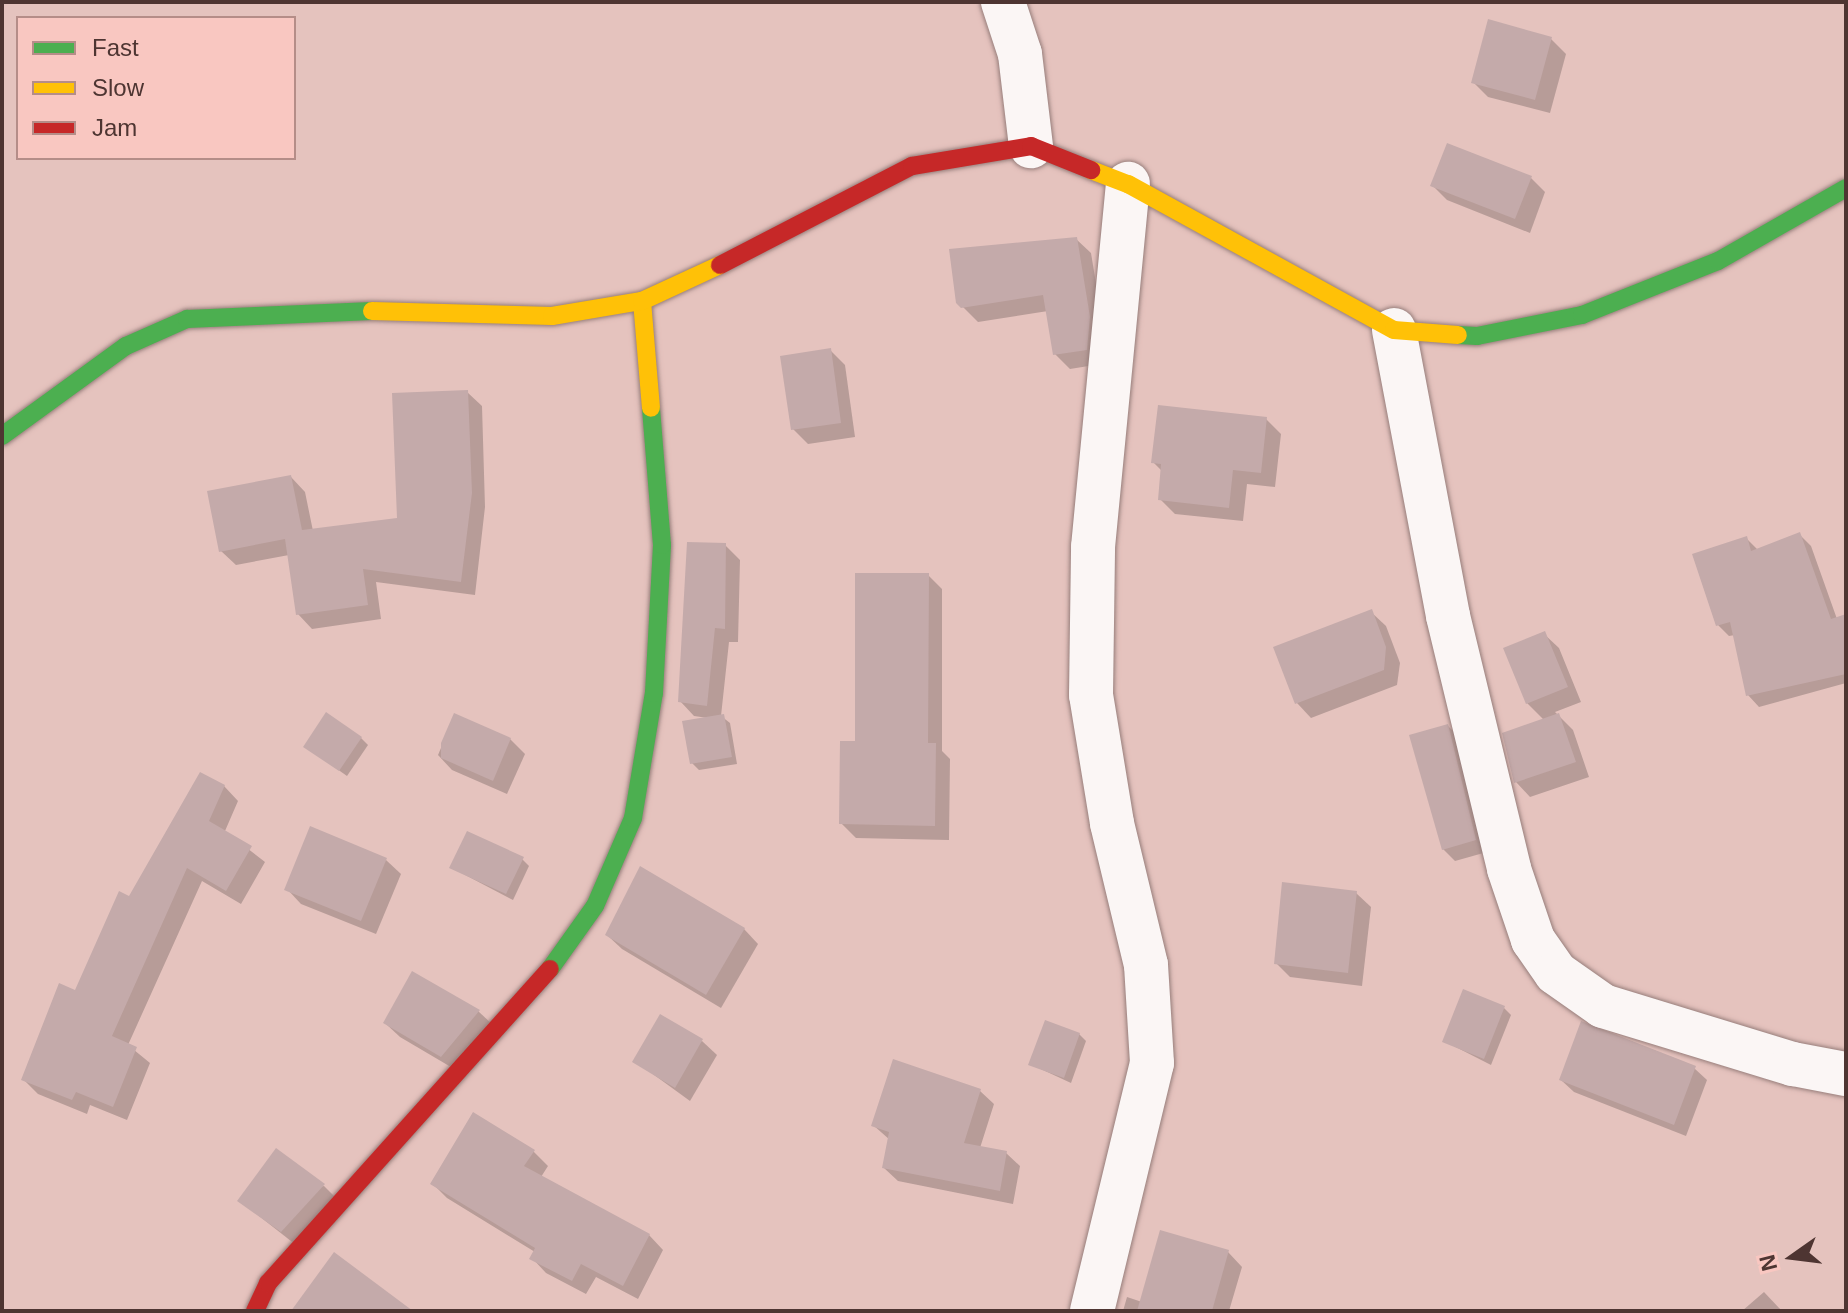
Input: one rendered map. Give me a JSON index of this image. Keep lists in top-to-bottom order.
{
  "legend": ["Fast", "Slow", "Jam"],
  "north": "left"
}
